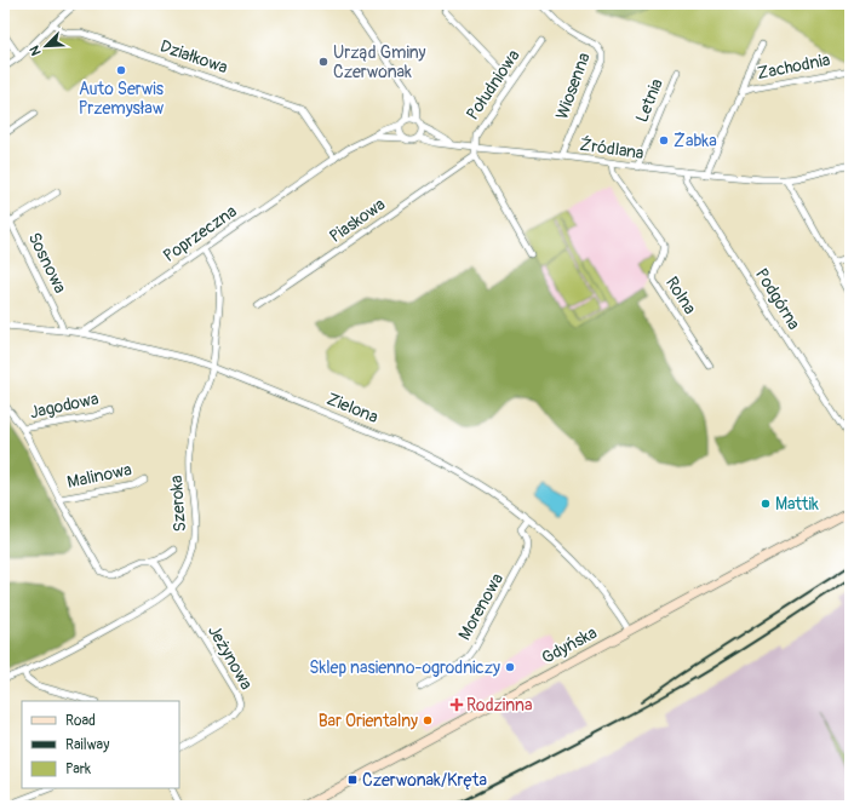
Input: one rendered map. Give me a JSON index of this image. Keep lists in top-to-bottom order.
{
  "streets": {
    "main road": ["Gdyńska"],
    "street": [
      "Działkowa",
      "Zachodnia",
      "Południowa",
      "Wiosenna",
      "Letnia",
      "Źródlana",
      "Piaskowa",
      "Poprzeczna",
      "Sosnowa",
      "Rolna",
      "Podgórna",
      "Jagodowa",
      "Zielona",
      "Malinowa",
      "Szeroka",
      "Morenowa",
      "Jeżynowa"
    ]
  },
  "crossings": [
    ["Działkowa", "Poprzeczna"],
    ["Zachodnia", "Źródlana"],
    ["Południowa", "Źródlana"],
    ["Wiosenna", "Źródlana"],
    ["Letnia", "Źródlana"],
    ["Źródlana", "Rolna"],
    ["Źródlana", "Podgórna"],
    ["Poprzeczna", "Zielona"],
    ["Poprzeczna", "Szeroka"],
    ["Sosnowa", "Zielona"],
    ["Zielona", "Szeroka"],
    ["Zielona", "Morenowa"],
    ["Zielona", "Gdyńska"],
    ["Szeroka", "Jeżynowa"]
  ],
  "places": {
    "other": [
      "Urząd Gminy Czerwonak",
      "Auto Serwis Przemysław",
      "Żabka",
      "Mattik",
      "Sklep nasienno-ogrodniczy",
      "Bar Orientalny"
    ],
    "health": ["Rodzinna"],
    "transit": ["Czerwonak/Kręta"]
  },
  "legend": ["Road", "Railway", "Park"],
  "north": "bottom left"
}
